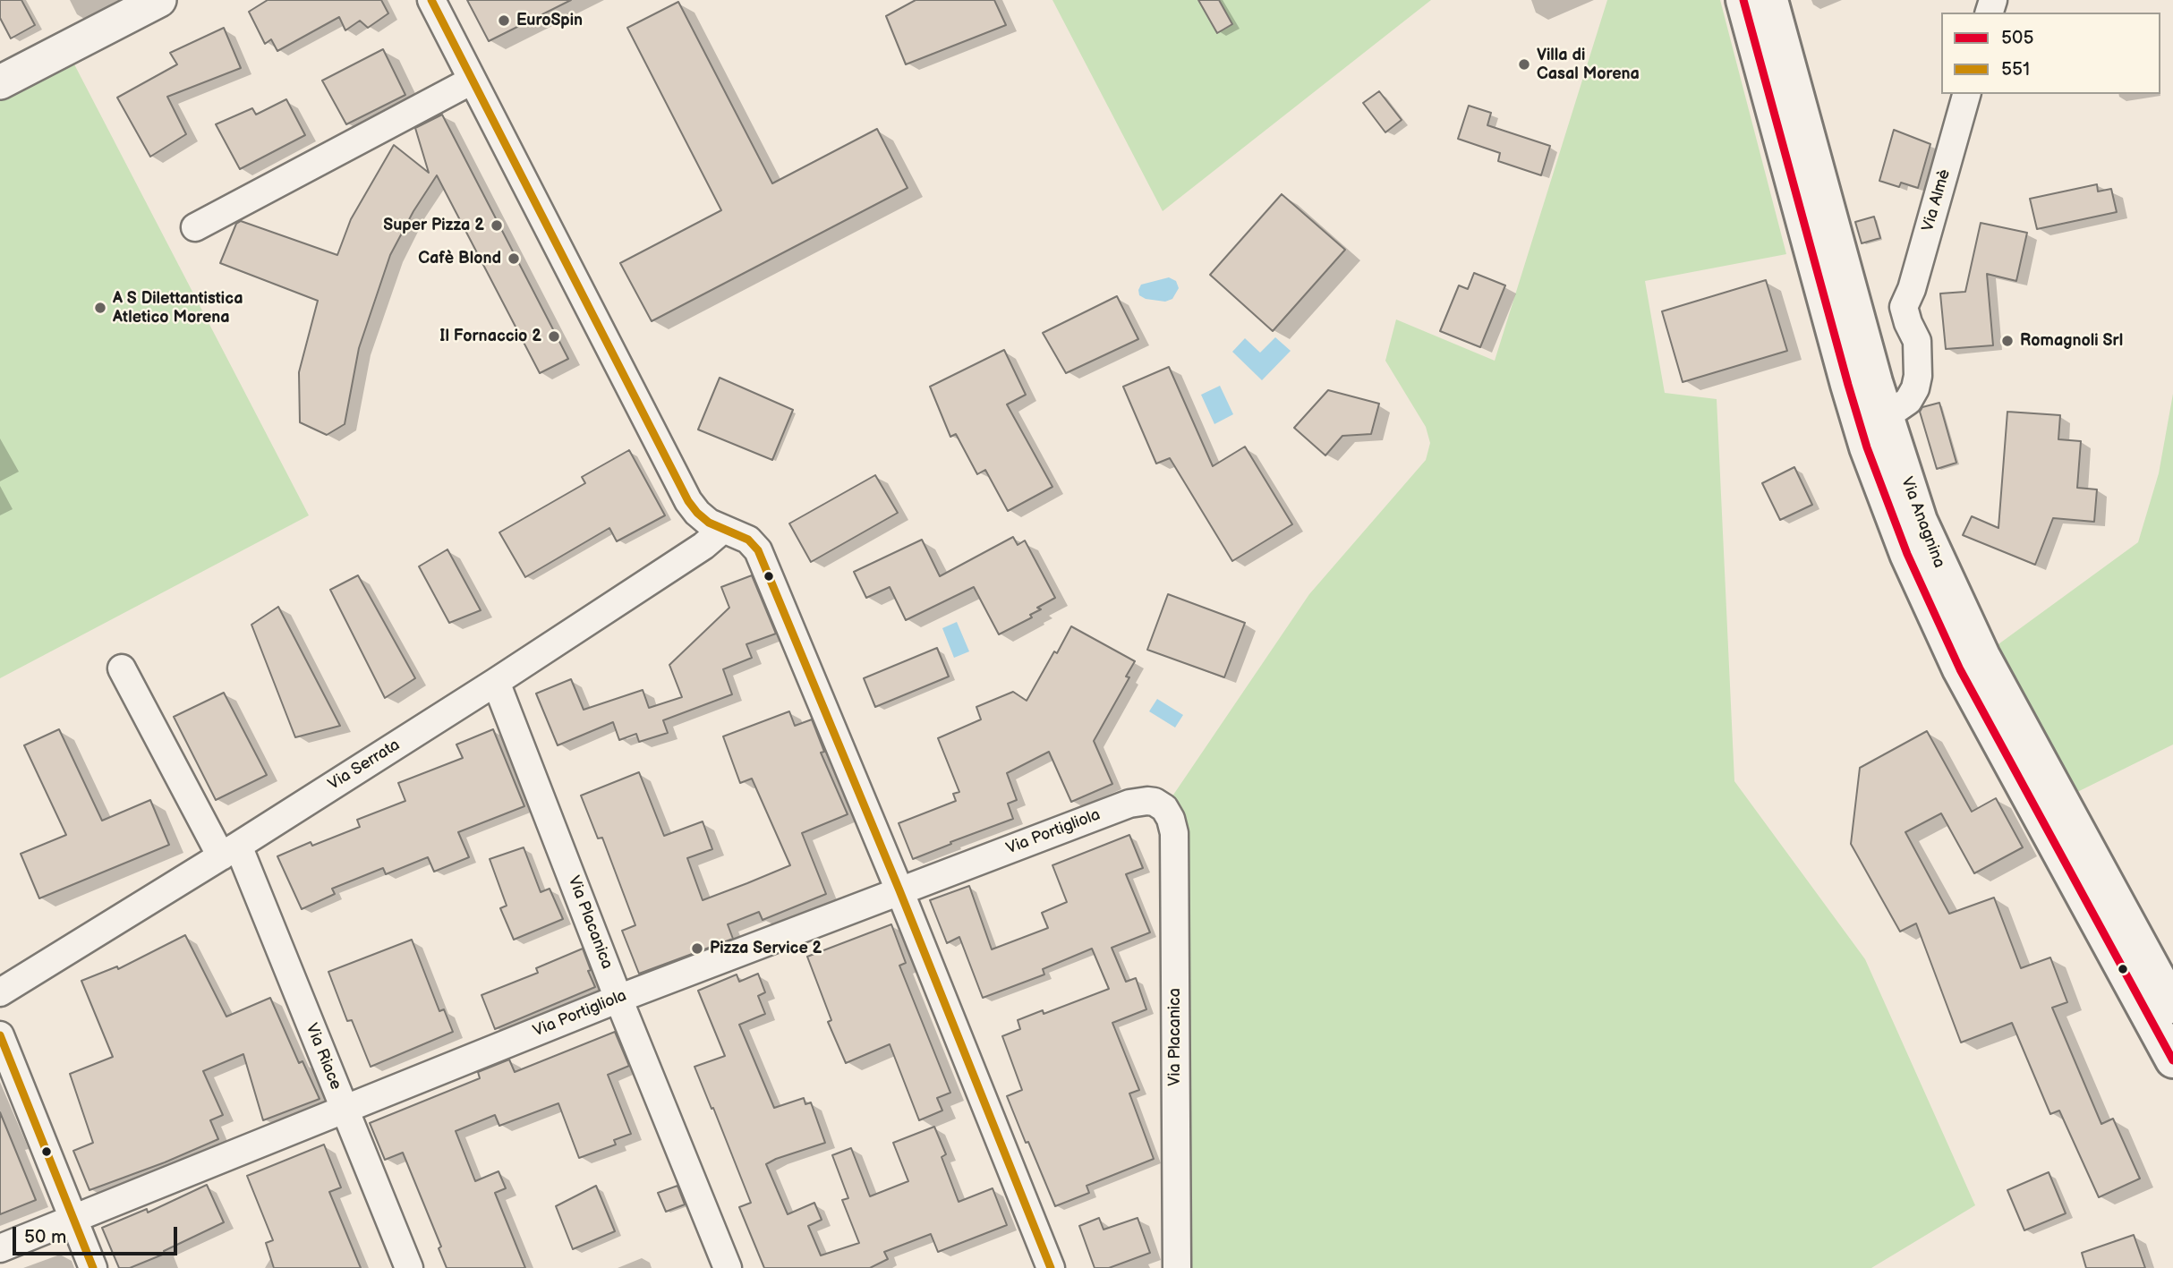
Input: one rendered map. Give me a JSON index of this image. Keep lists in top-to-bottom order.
{
  "streets": {
    "main road": ["Via Anagnina"],
    "street": [
      "Via Almè",
      "Via Serrata",
      "Via Portigliola",
      "Via Placanica",
      "Via Riace"
    ]
  },
  "crossings": [
    ["Via Almè", "Via Anagnina"],
    ["Via Serrata", "Via Placanica"],
    ["Via Serrata", "Via Riace"],
    ["Via Portigliola", "Via Placanica"],
    ["Via Portigliola", "Via Riace"]
  ],
  "places": [
    "EuroSpin",
    "Villa di Casal Morena",
    "Super Pizza 2",
    "Cafè Blond",
    "A S Dilettantistica Atletico Morena",
    "Il Fornaccio 2",
    "Romagnoli Srl",
    "Pizza Service 2"
  ],
  "lines": ["transit line 505", "transit line 551"],
  "legend": ["505", "551"],
  "scale_bar": "50 m"
}
